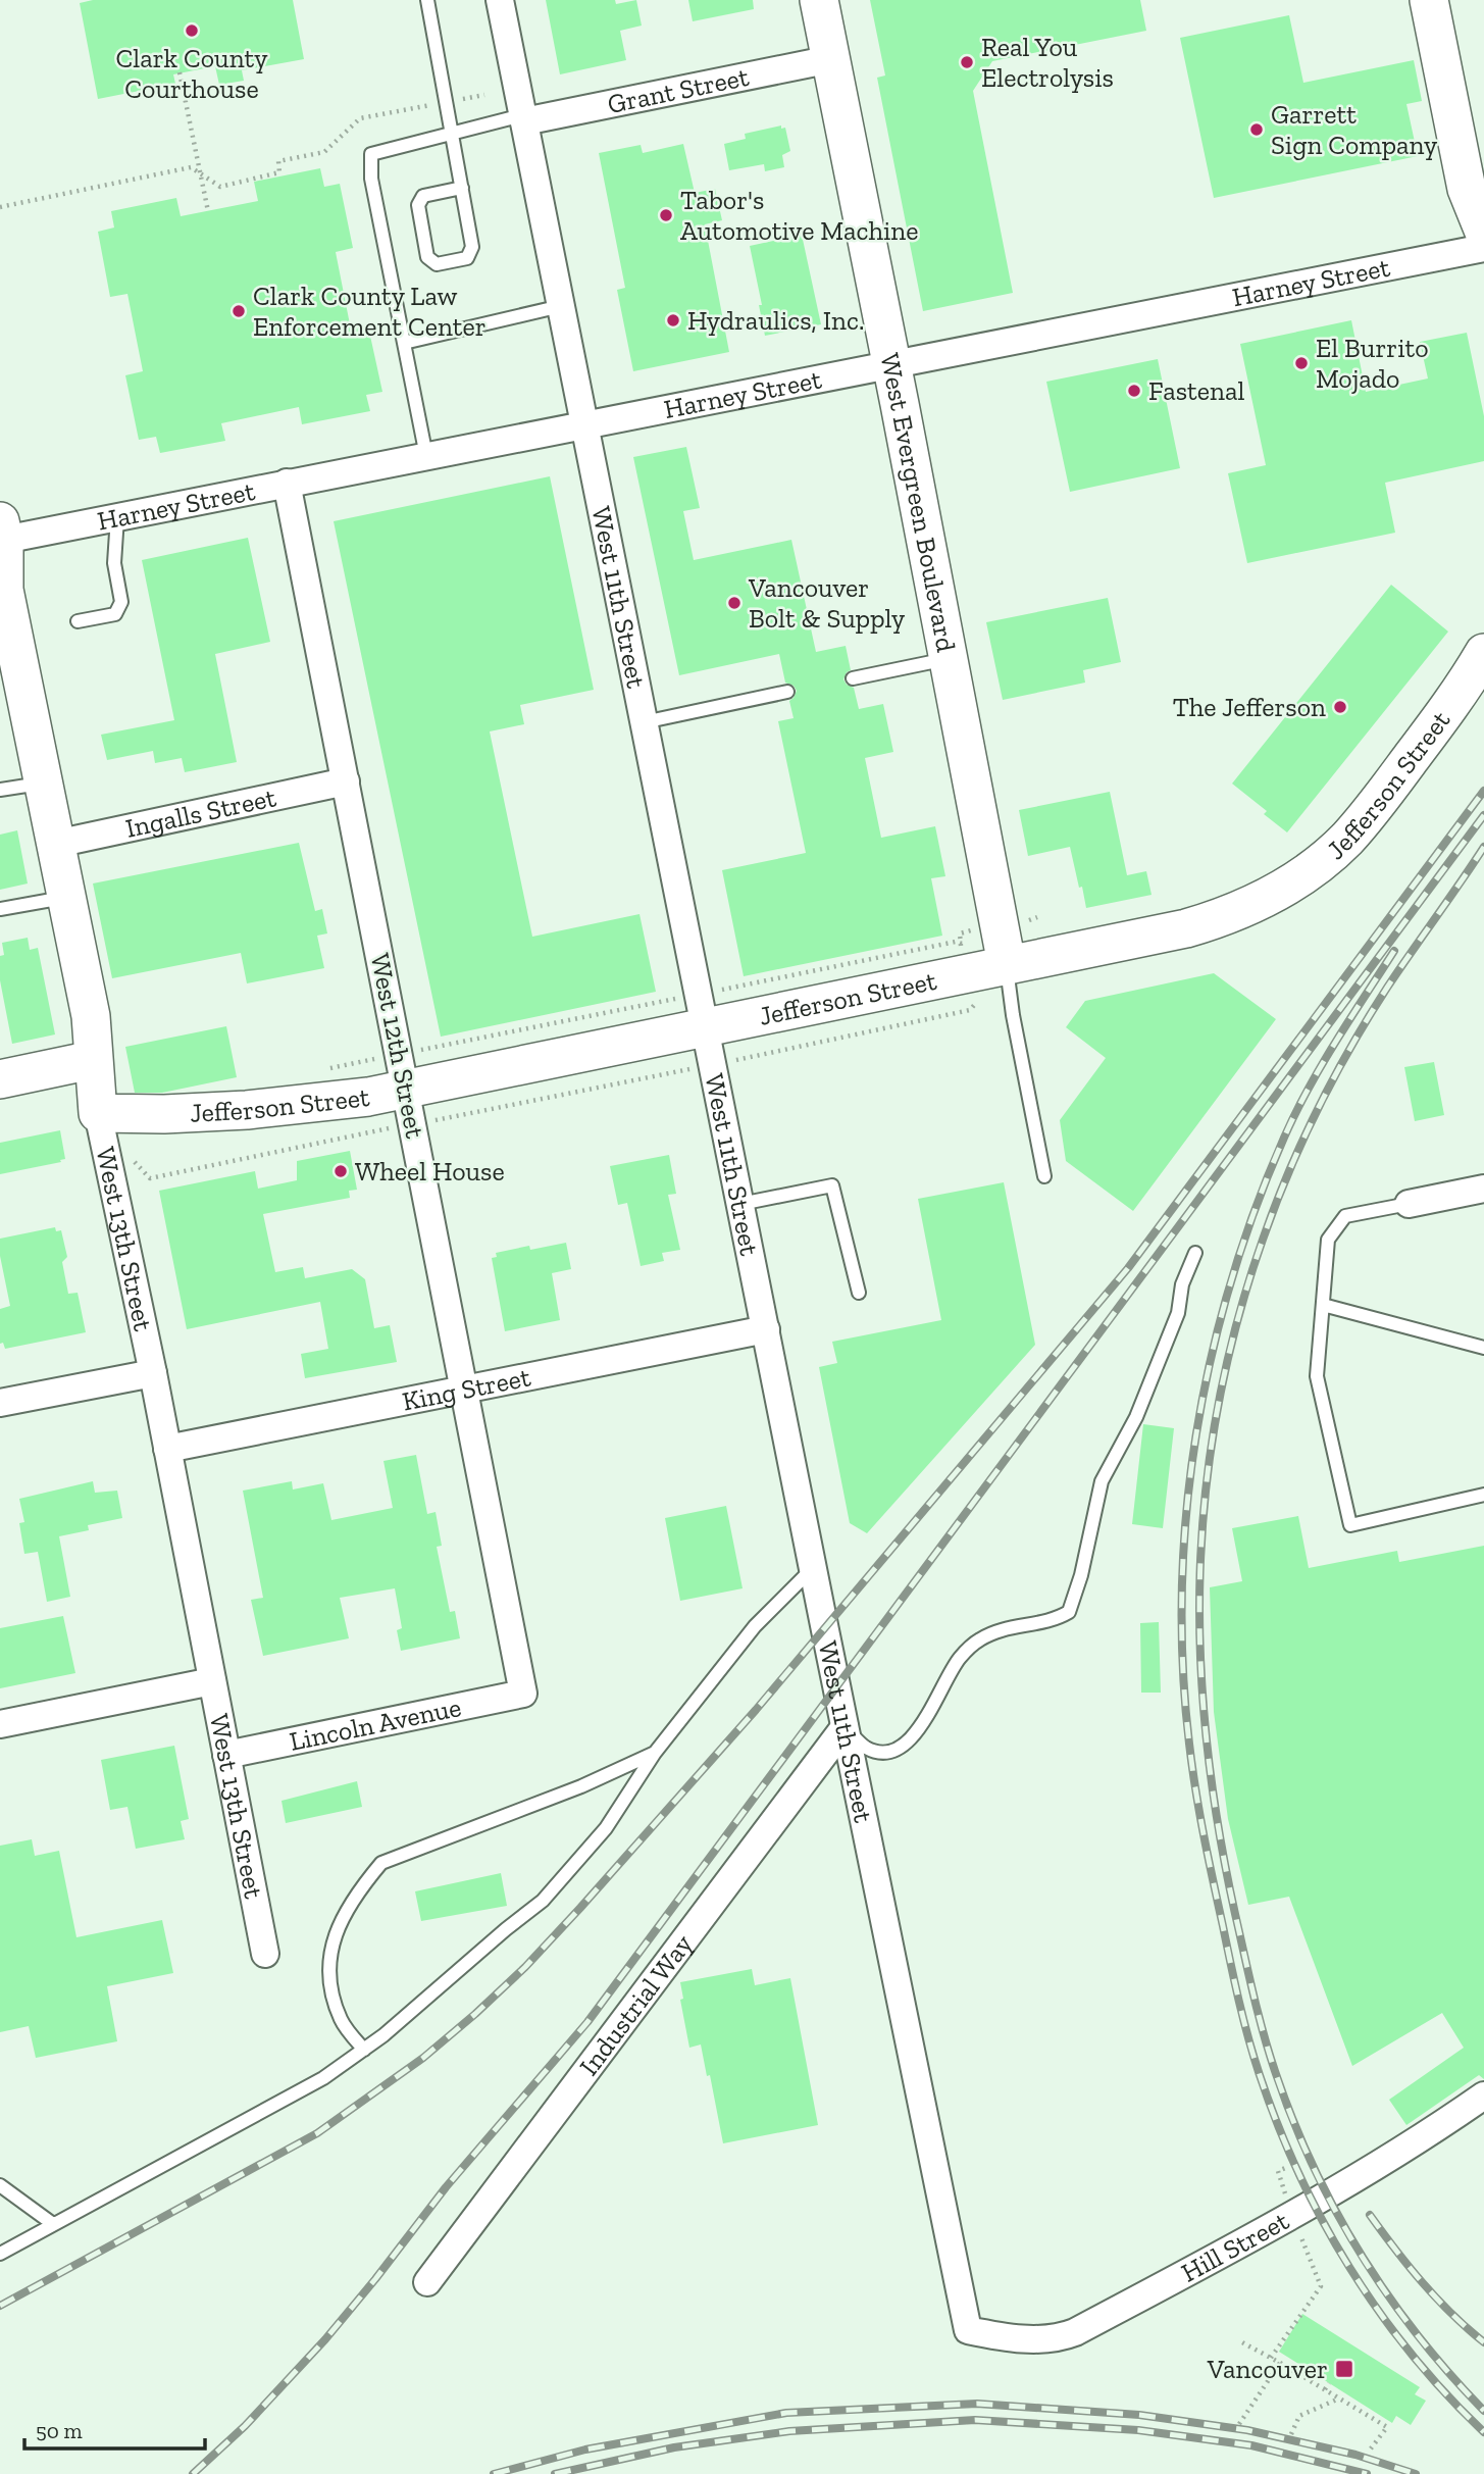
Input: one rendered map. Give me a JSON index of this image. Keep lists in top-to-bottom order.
{
  "streets": {
    "street": [
      "Grant Street",
      "Harney Street",
      "West Evergreen Boulevard",
      "West 11th Street",
      "Jefferson Street",
      "Ingalls Street",
      "West 12th Street",
      "West 13th Street",
      "King Street",
      "Lincoln Avenue",
      "Industrial Way",
      "Hill Street"
    ]
  },
  "crossings": [
    ["Grant Street", "West Evergreen Boulevard"],
    ["Grant Street", "West 11th Street"],
    ["Harney Street", "West Evergreen Boulevard"],
    ["Harney Street", "West 11th Street"],
    ["Harney Street", "West 12th Street"],
    ["Harney Street", "West 13th Street"],
    ["West Evergreen Boulevard", "Jefferson Street"],
    ["West 11th Street", "Jefferson Street"],
    ["West 11th Street", "King Street"],
    ["West 11th Street", "Industrial Way"],
    ["West 11th Street", "Hill Street"],
    ["Jefferson Street", "West 12th Street"],
    ["Jefferson Street", "West 13th Street"],
    ["Ingalls Street", "West 12th Street"],
    ["Ingalls Street", "West 13th Street"],
    ["West 12th Street", "King Street"],
    ["West 12th Street", "Lincoln Avenue"],
    ["West 13th Street", "King Street"],
    ["West 13th Street", "Lincoln Avenue"]
  ],
  "places": {
    "other": [
      "Clark County Courthouse",
      "Real You Electrolysis",
      "Garrett Sign Company",
      "Tabor's Automotive Machine",
      "Clark County Law Enforcement Center",
      "Hydraulics, Inc.",
      "El Burrito Mojado",
      "Fastenal",
      "Vancouver Bolt & Supply",
      "The Jefferson",
      "Wheel House"
    ],
    "transit": ["Vancouver"]
  },
  "scale_bar": "50 m"
}
